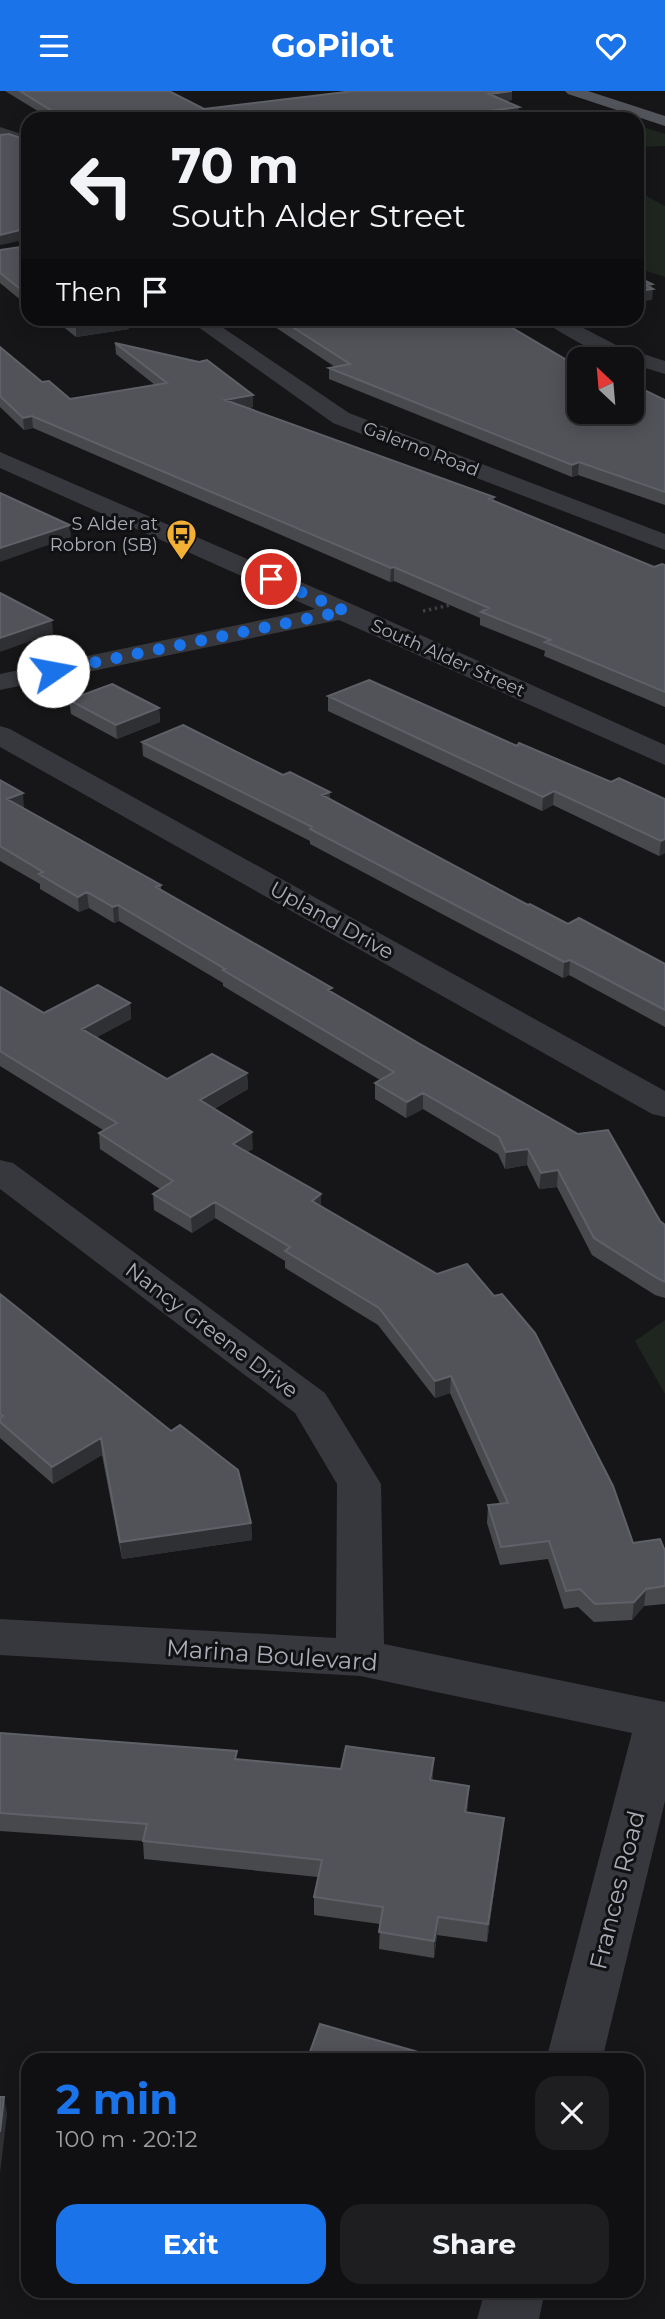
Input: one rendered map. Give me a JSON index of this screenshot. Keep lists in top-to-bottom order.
{
  "streets": {
    "street": [
      "Galerno Road",
      "South Alder Street",
      "Upland Drive",
      "Nancy Greene Drive",
      "Marina Boulevard",
      "Frances Road"
    ]
  },
  "crossings": [
    ["Nancy Greene Drive", "Marina Boulevard"],
    ["Marina Boulevard", "Frances Road"]
  ],
  "places": {
    "bus stop": ["S Alder at Robron (SB)"]
  },
  "north": "top left",
  "page": {
    "header": "GoPilot",
    "turn": ["70 m", "South Alder Street"],
    "then": "Then",
    "heading": ["2 min", "100 m · 20:12"],
    "buttons": ["Exit", "Share"]
  }
}
